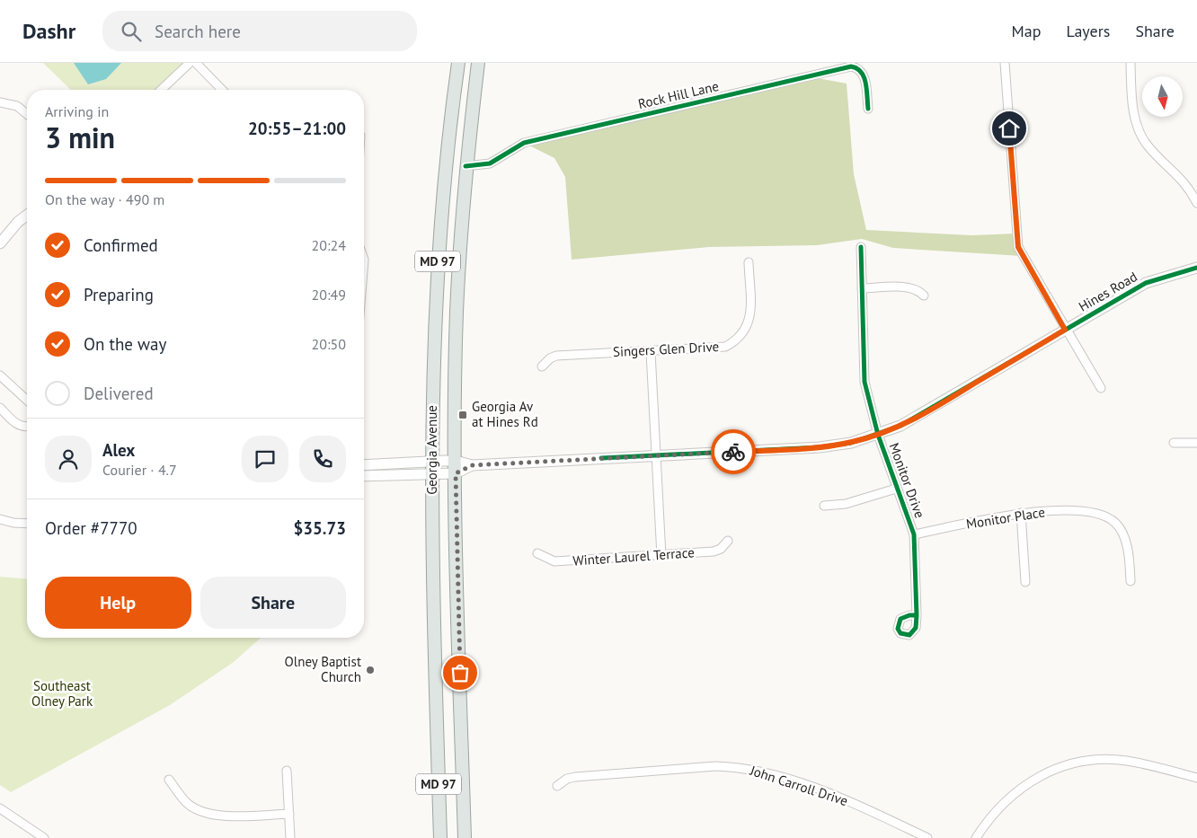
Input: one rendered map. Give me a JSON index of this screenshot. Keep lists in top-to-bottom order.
{
  "streets": {
    "main road": ["MD 97", "Georgia Avenue"],
    "street": [
      "Rock Hill Lane",
      "Hines Road",
      "Singers Glen Drive",
      "Monitor Drive",
      "Monitor Place",
      "Winter Laurel Terrace",
      "John Carroll Drive"
    ]
  },
  "crossings": [
    ["Rock Hill Lane", "Georgia Avenue"],
    ["Hines Road", "Georgia Avenue"],
    ["Hines Road", "Monitor Drive"],
    ["Monitor Drive", "Monitor Place"]
  ],
  "parks": ["Southeast Olney Park"],
  "places": {
    "transit": ["Georgia Av at Hines Rd"],
    "other": ["Olney Baptist Church"]
  },
  "north": "bottom",
  "page": {
    "header": "Dashr",
    "search": "Search here",
    "nav": ["Map", "Layers", "Share"],
    "heading": ["3 min", "Arriving in", "20:55–21:00"],
    "panel": [
      "Alex",
      "Courier · 4.7",
      "Order #7770",
      "$35.73"
    ],
    "bar": "On the way · 490 m",
    "list": [
      ["Confirmed", "20:24"],
      ["Preparing", "20:49"],
      ["On the way", "20:50"],
      "Delivered"
    ],
    "buttons": ["Help", "Share"]
  }
}
